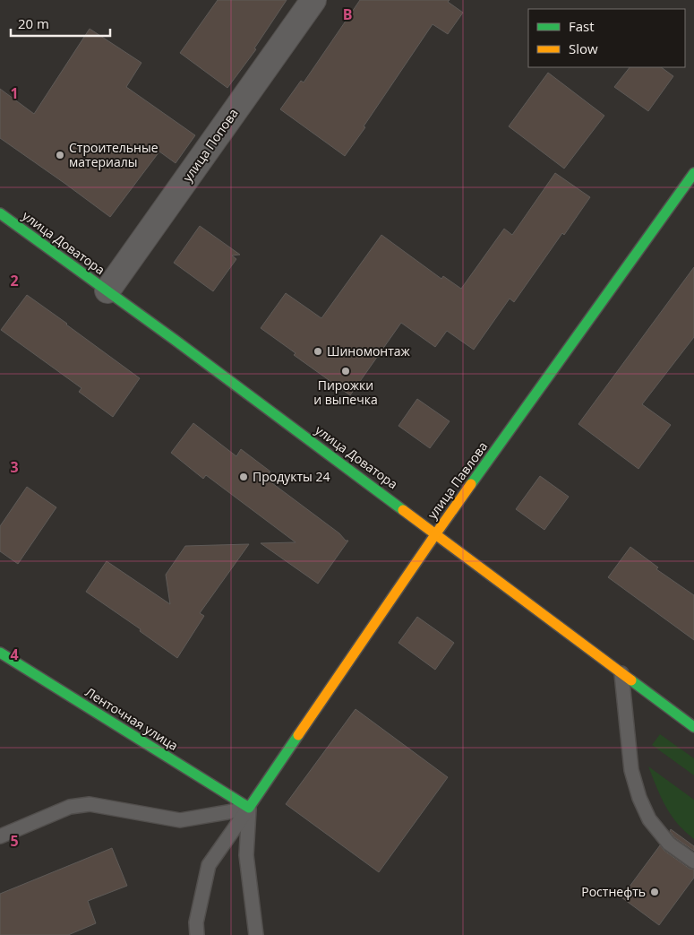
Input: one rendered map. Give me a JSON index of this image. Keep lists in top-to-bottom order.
{
  "streets": {
    "street": [
      "улица Попова",
      "улица Доватора",
      "улица Павлова",
      "Ленточная улица"
    ]
  },
  "crossings": [
    ["улица Попова", "улица Доватора"],
    ["улица Доватора", "улица Павлова"],
    ["улица Павлова", "Ленточная улица"]
  ],
  "places": [
    "Строительные материалы",
    "Шиномонтаж",
    "Пирожки и выпечка",
    "Продукты 24",
    "Ростнефть"
  ],
  "legend": ["Fast", "Slow"],
  "scale_bar": "20 m",
  "grid": {
    "columns": ["B"],
    "rows": [
      "1",
      "2",
      "3",
      "4",
      "5"
    ]
  }
}
